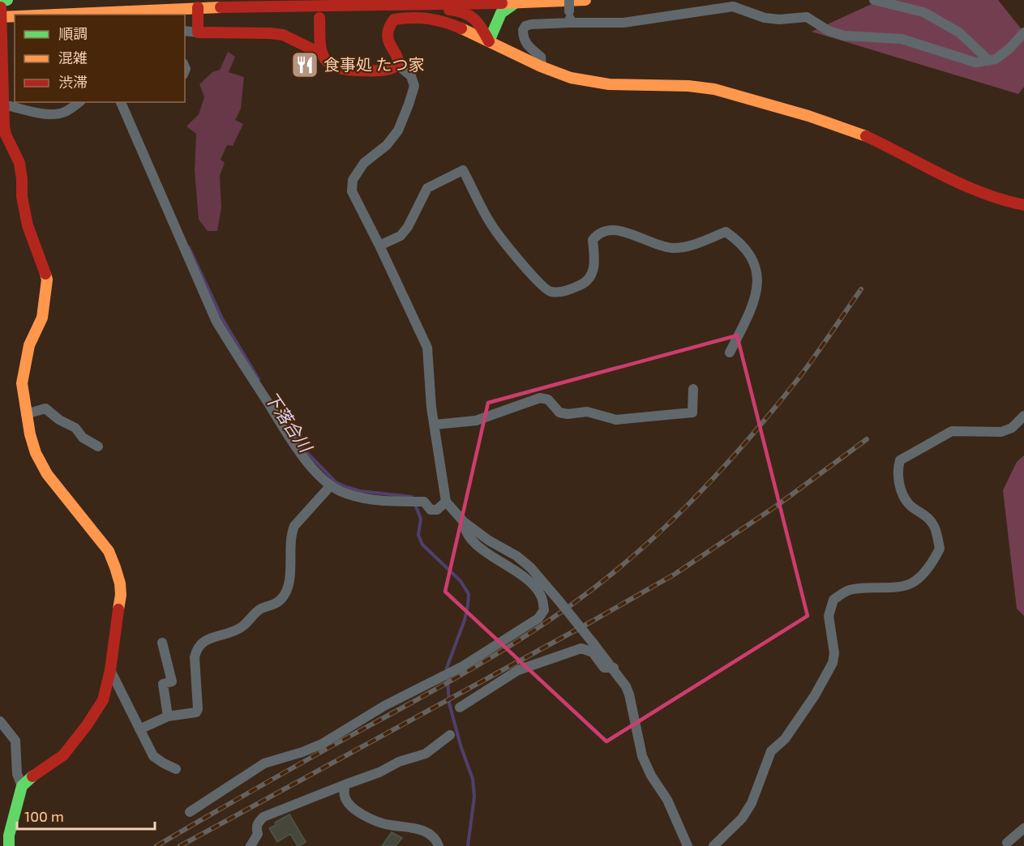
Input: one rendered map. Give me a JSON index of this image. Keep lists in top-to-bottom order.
{
  "water": ["下落合川"],
  "places": {
    "restaurant": ["食事処 たつ家"]
  },
  "legend": ["順調", "混雑", "渋滞"],
  "scale_bar": "100 m"
}
